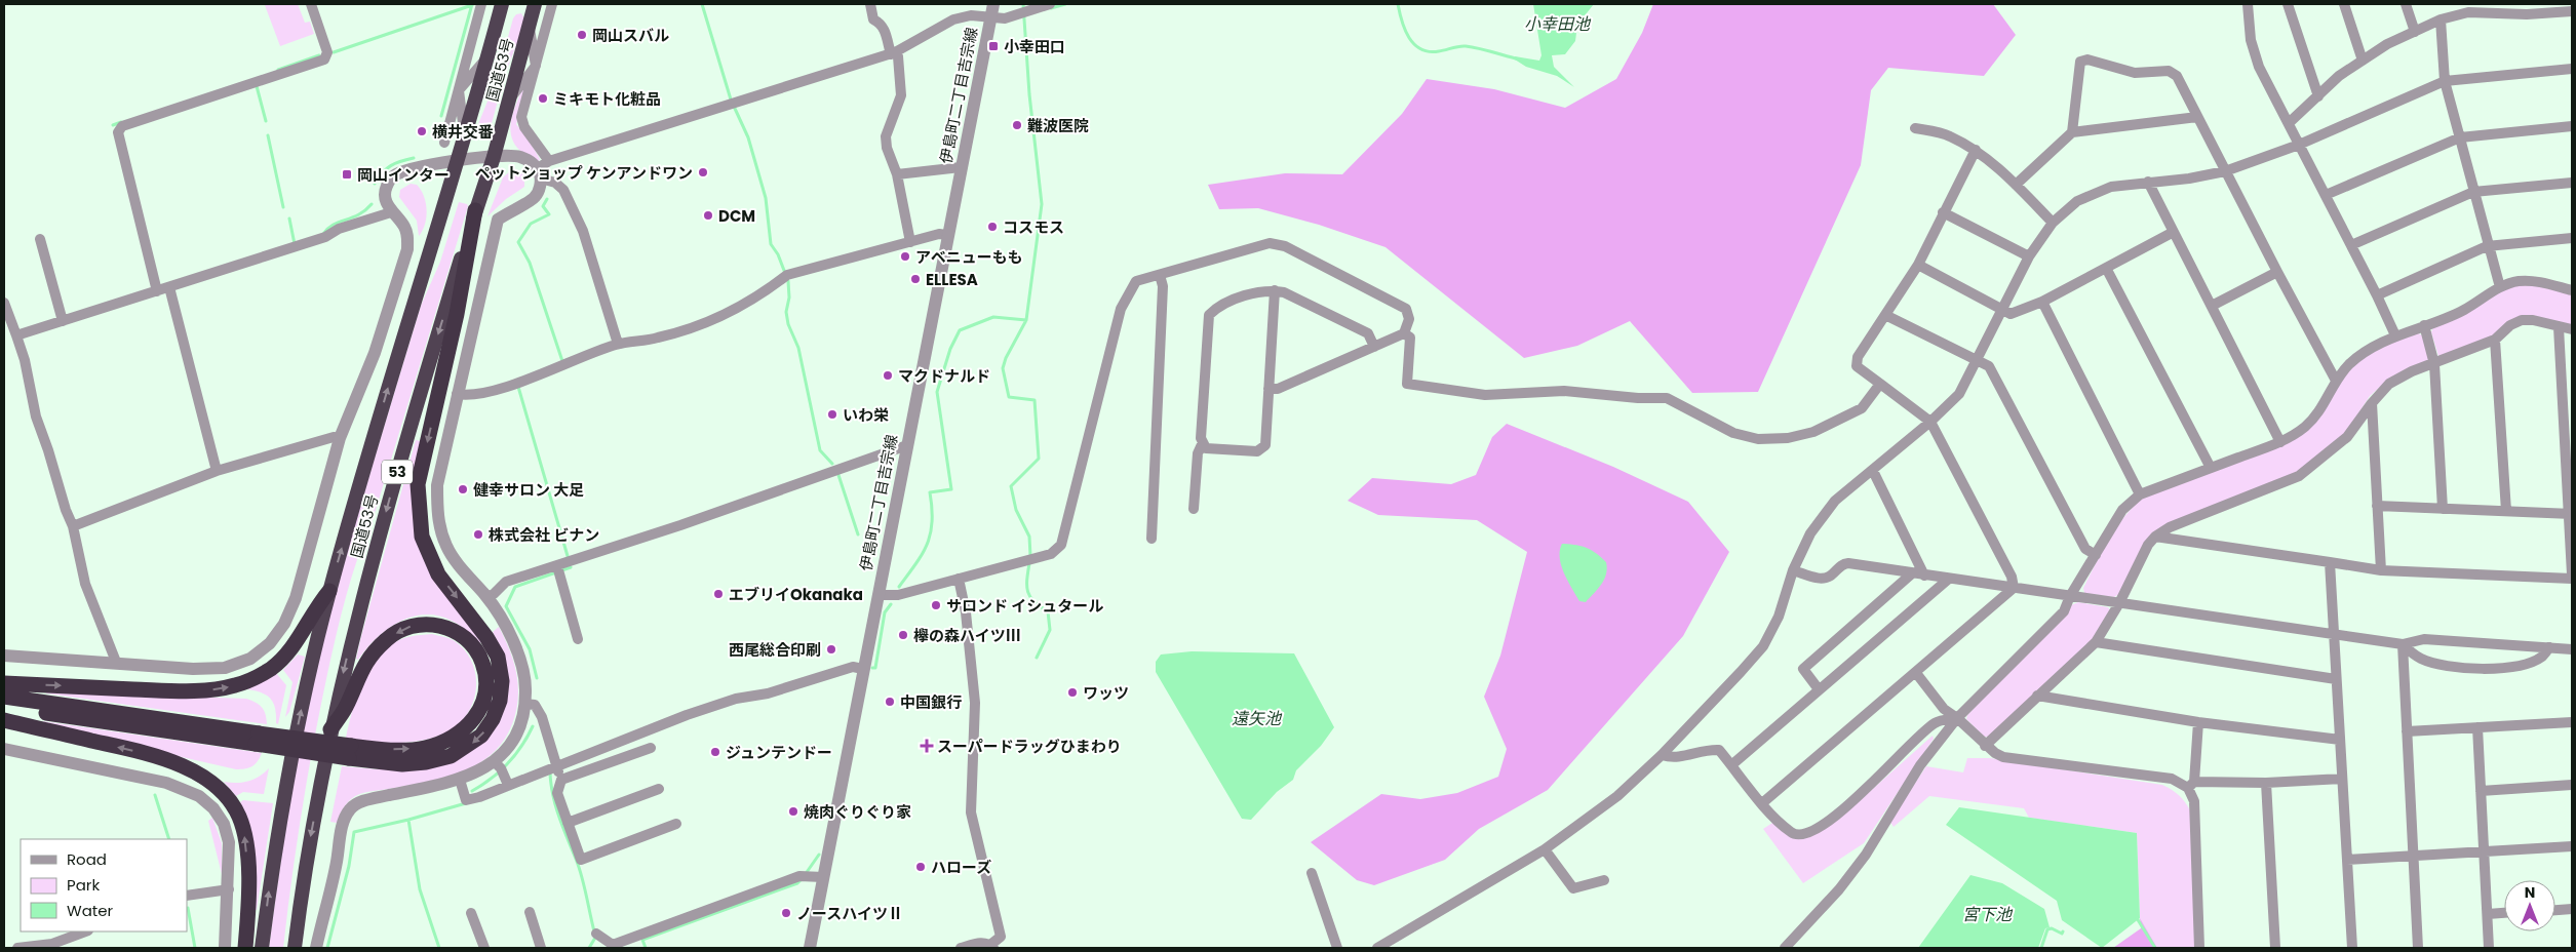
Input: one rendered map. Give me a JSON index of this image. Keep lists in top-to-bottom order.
{
  "streets": {
    "highway": ["国道53号", "53"],
    "street": ["伊島町二丁目吉宗線"]
  },
  "water": ["小幸田池", "遠矢池", "宮下池"],
  "places": {
    "other": [
      "岡山スバル",
      "ミキモト化粧品",
      "難波医院",
      "横井交番",
      "ペットショップ ケンアンドワン",
      "DCM",
      "コスモス",
      "アベニューもも",
      "ELLESA",
      "マクドナルド",
      "いわ栄",
      "健幸サロン 大足",
      "株式会社 ビナン",
      "エブリイOkanaka",
      "サロンド イシュタール",
      "欅の森ハイツⅢ",
      "西尾総合印刷",
      "ワッツ",
      "中国銀行",
      "ジュンテンドー",
      "焼肉ぐりぐり家",
      "ハローズ",
      "ノースハイツⅡ"
    ],
    "transit": ["小幸田口", "岡山インター"],
    "health": ["スーパードラッグひまわり"]
  },
  "legend": ["Road", "Park", "Water"],
  "north": "top"
}
